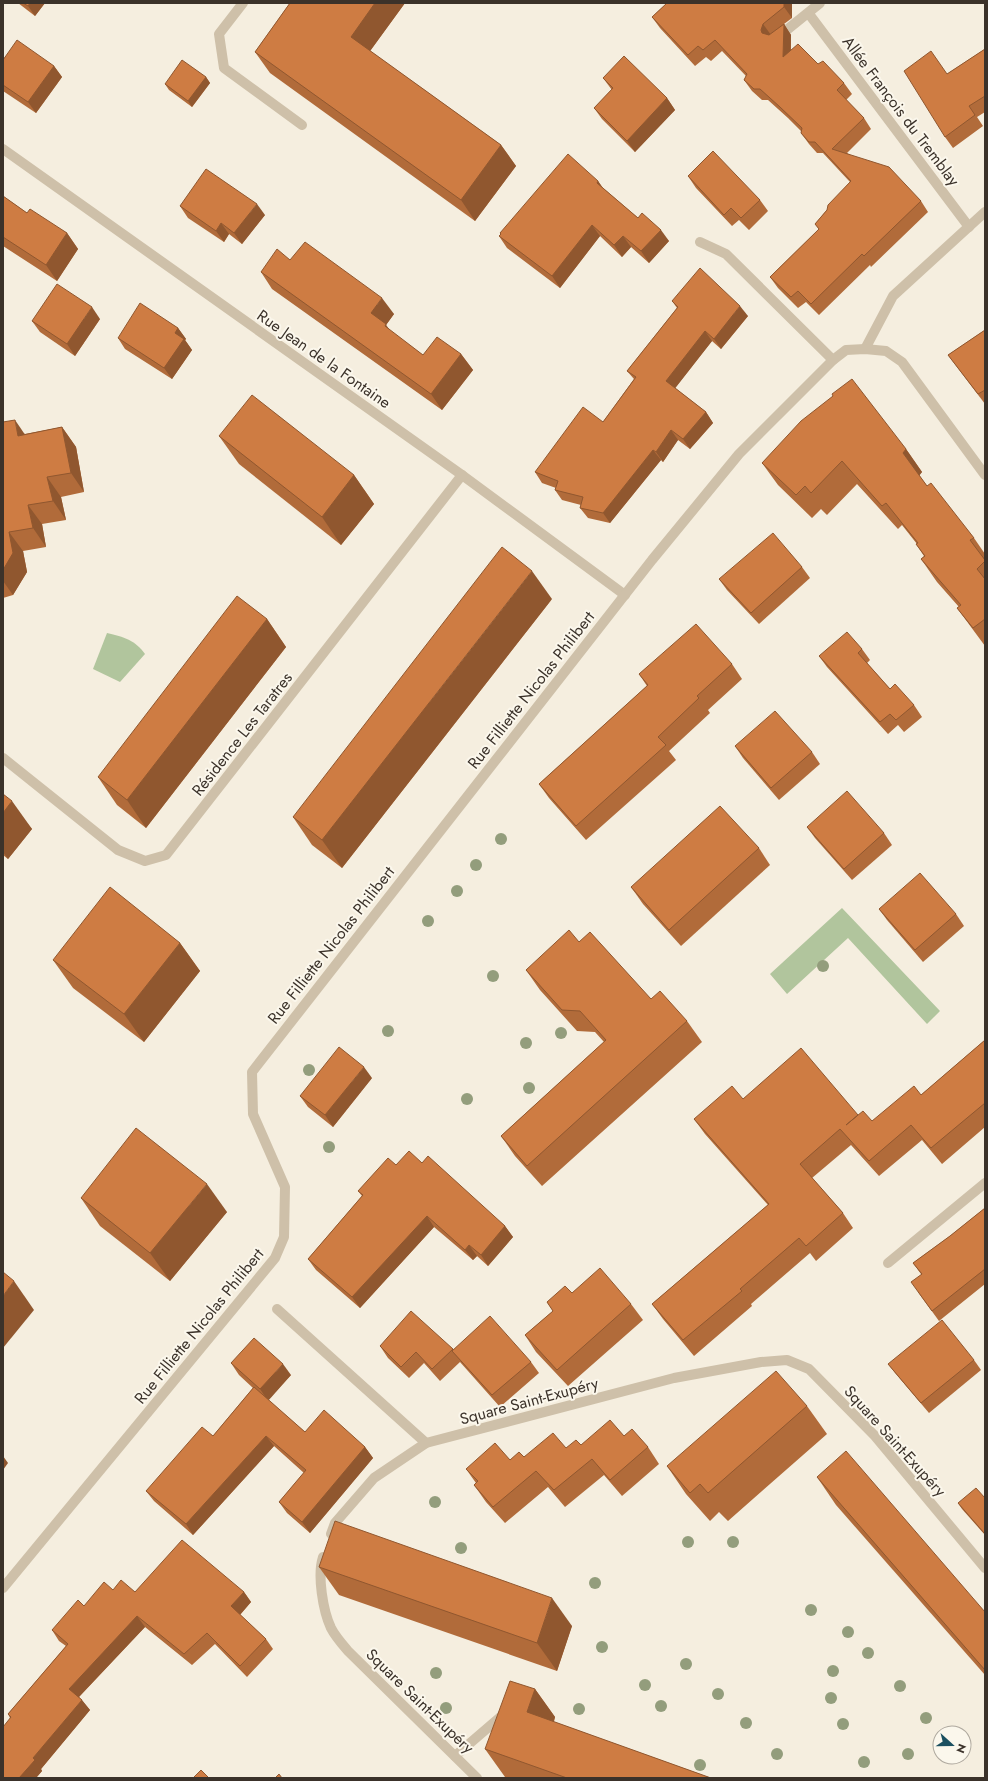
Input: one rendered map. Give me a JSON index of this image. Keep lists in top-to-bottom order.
{
  "streets": {
    "street": [
      "Allée François du Tremblay",
      "Rue Jean de la Fontaine",
      "Rue Filliette Nicolas Philibert",
      "Résidence Les Taratres",
      "Square Saint-Exupéry"
    ]
  },
  "crossings": [
    ["Rue Jean de la Fontaine", "Rue Filliette Nicolas Philibert"],
    ["Rue Jean de la Fontaine", "Résidence Les Taratres"]
  ],
  "north": "right"
}
